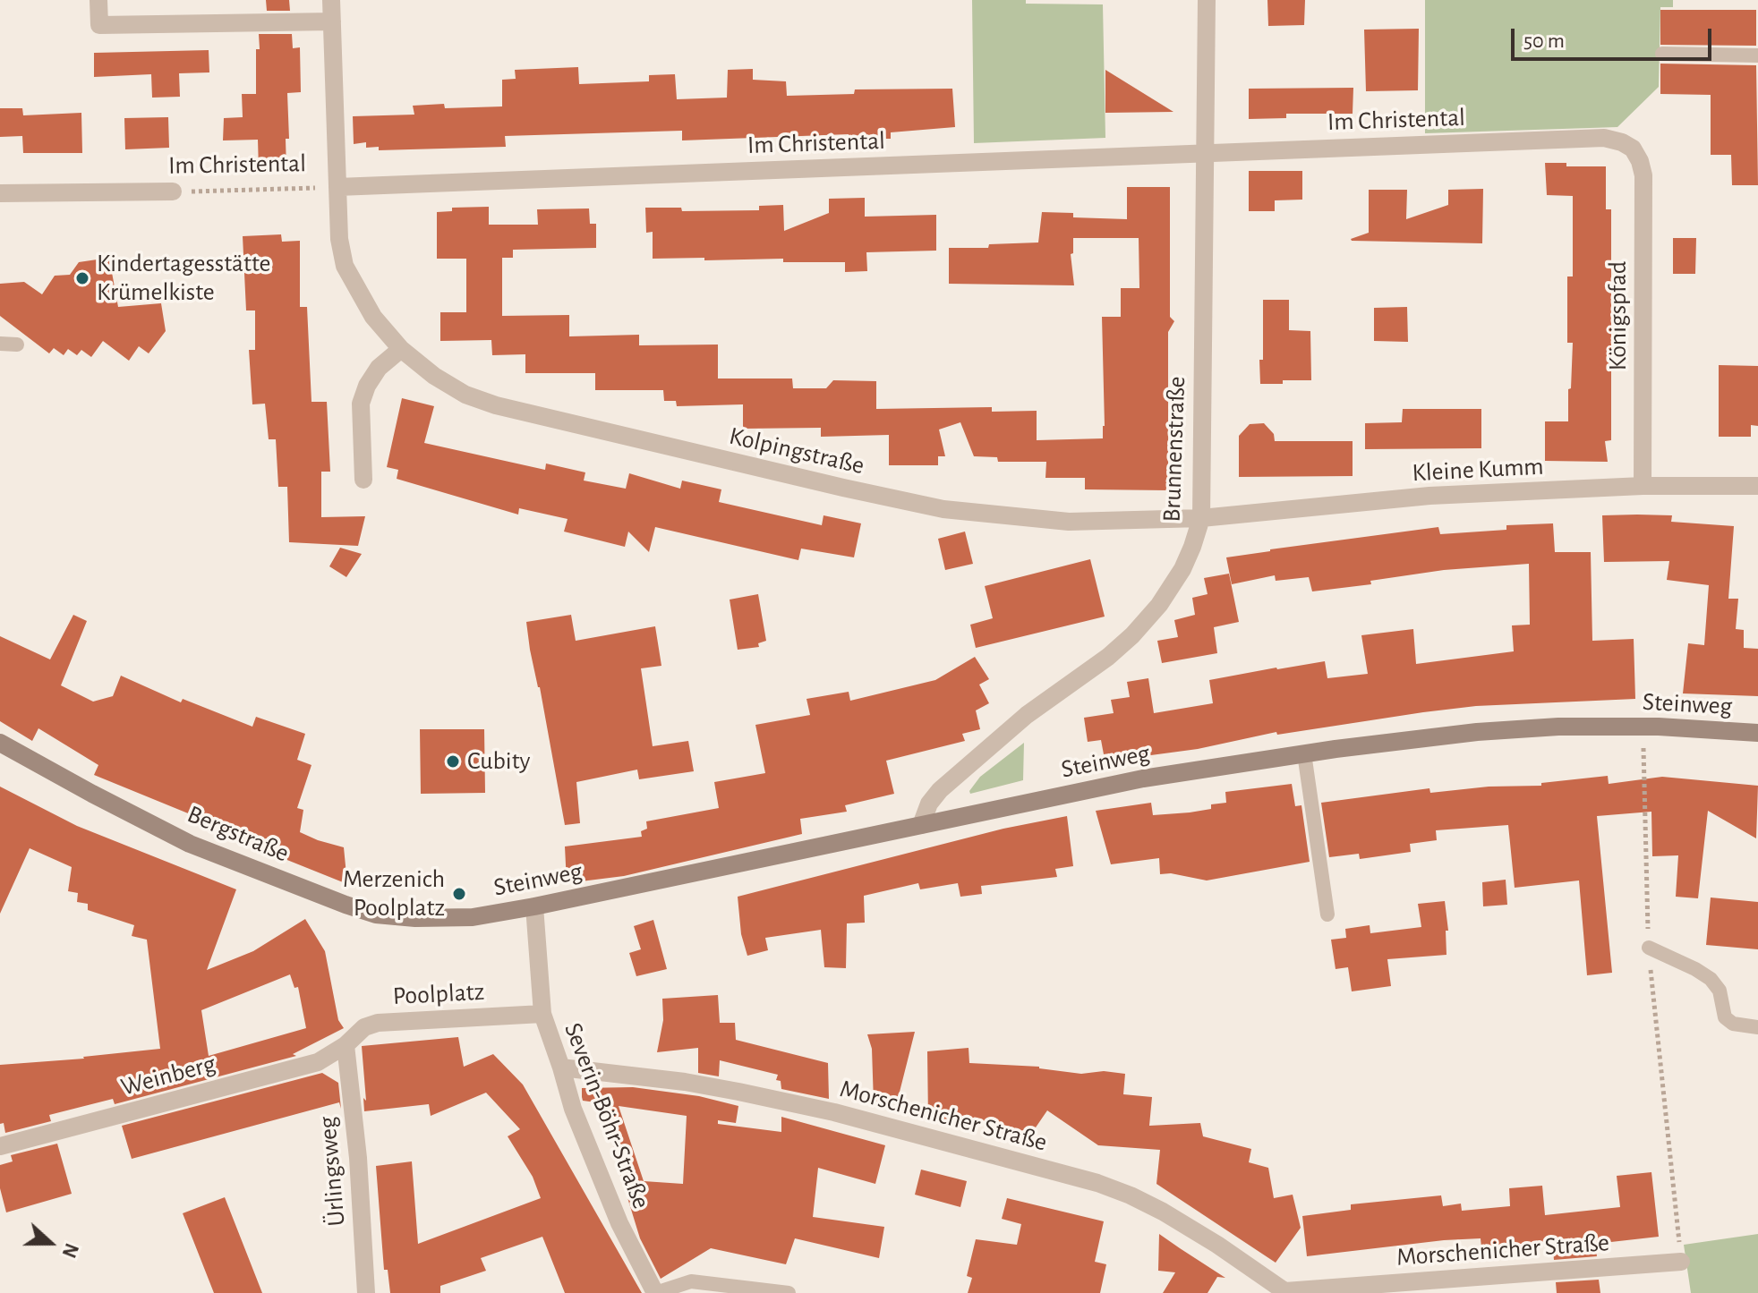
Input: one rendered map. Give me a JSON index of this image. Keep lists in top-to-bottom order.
{
  "streets": {
    "street": [
      "Im Christental",
      "Königspfad",
      "Brunnenstraße",
      "Kolpingstraße",
      "Kleine Kumm",
      "Steinweg",
      "Bergstraße",
      "Poolplatz",
      "Weinberg",
      "Severin-Böhr-Straße",
      "Morschenicher Straße",
      "Ürlingsweg"
    ]
  },
  "crossings": [
    ["Im Christental", "Königspfad"],
    ["Im Christental", "Brunnenstraße"],
    ["Im Christental", "Kolpingstraße"],
    ["Königspfad", "Kleine Kumm"],
    ["Brunnenstraße", "Kolpingstraße"],
    ["Brunnenstraße", "Kleine Kumm"],
    ["Brunnenstraße", "Steinweg"],
    ["Kolpingstraße", "Kleine Kumm"],
    ["Steinweg", "Bergstraße"],
    ["Steinweg", "Severin-Böhr-Straße"],
    ["Poolplatz", "Weinberg"],
    ["Poolplatz", "Severin-Böhr-Straße"],
    ["Poolplatz", "Ürlingsweg"],
    ["Weinberg", "Ürlingsweg"],
    ["Severin-Böhr-Straße", "Morschenicher Straße"]
  ],
  "places": ["Kindertagesstätte Krümelkiste", "Cubity", "Merzenich Poolplatz"],
  "scale_bar": "50 m",
  "north": "right"
}
